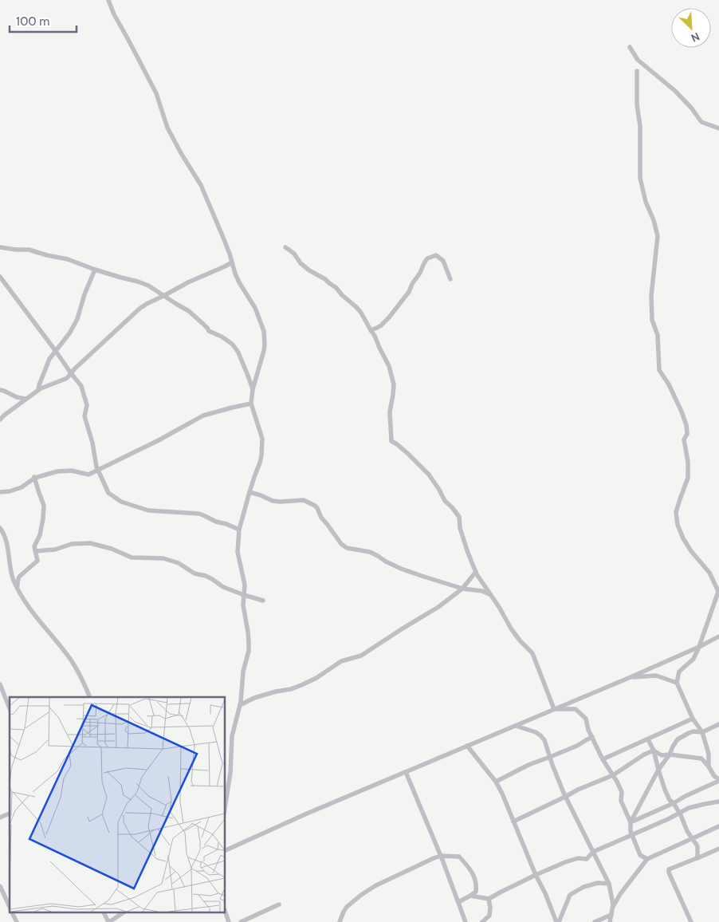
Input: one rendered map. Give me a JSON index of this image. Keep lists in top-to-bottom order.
{
  "scale_bar": "100 m",
  "north": "bottom right"
}
